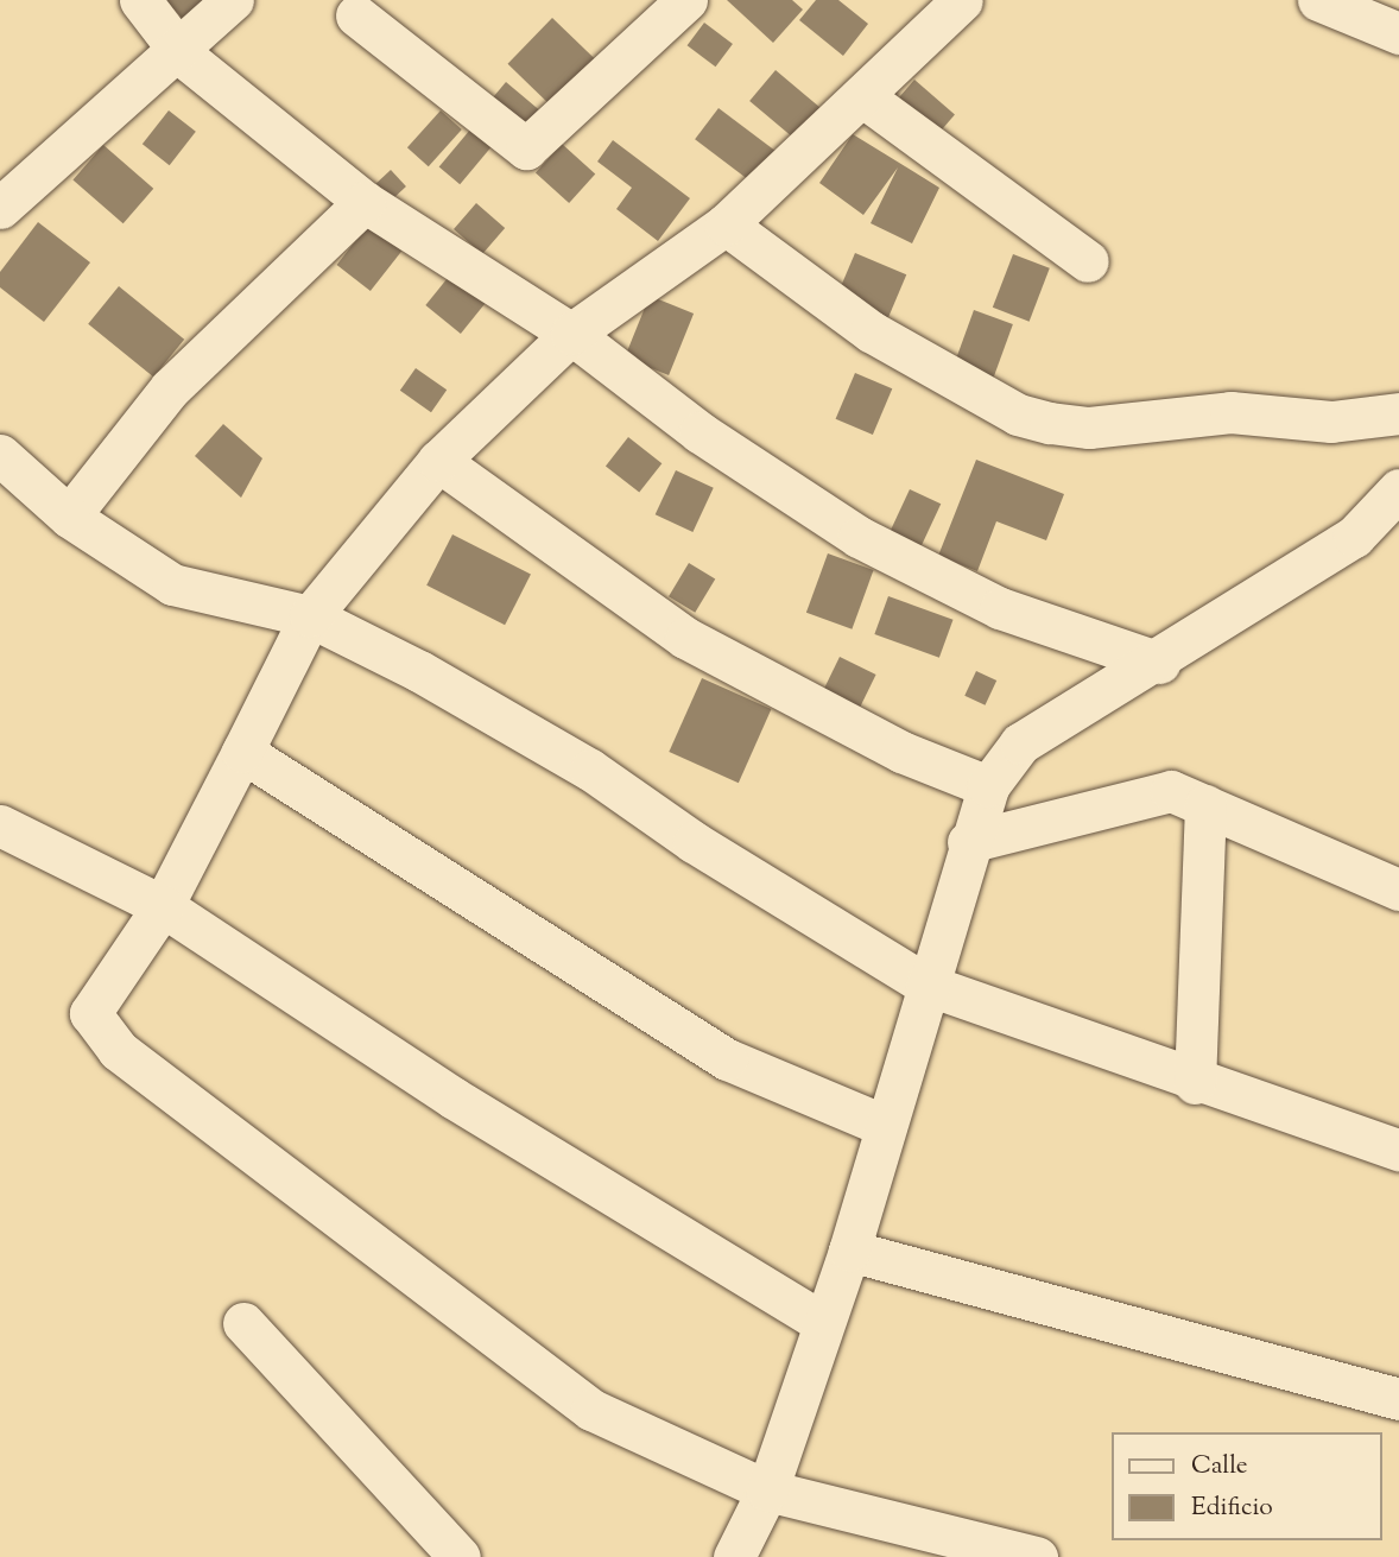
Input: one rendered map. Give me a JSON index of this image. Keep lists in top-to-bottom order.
{
  "legend": ["Calle", "Edificio"]
}
